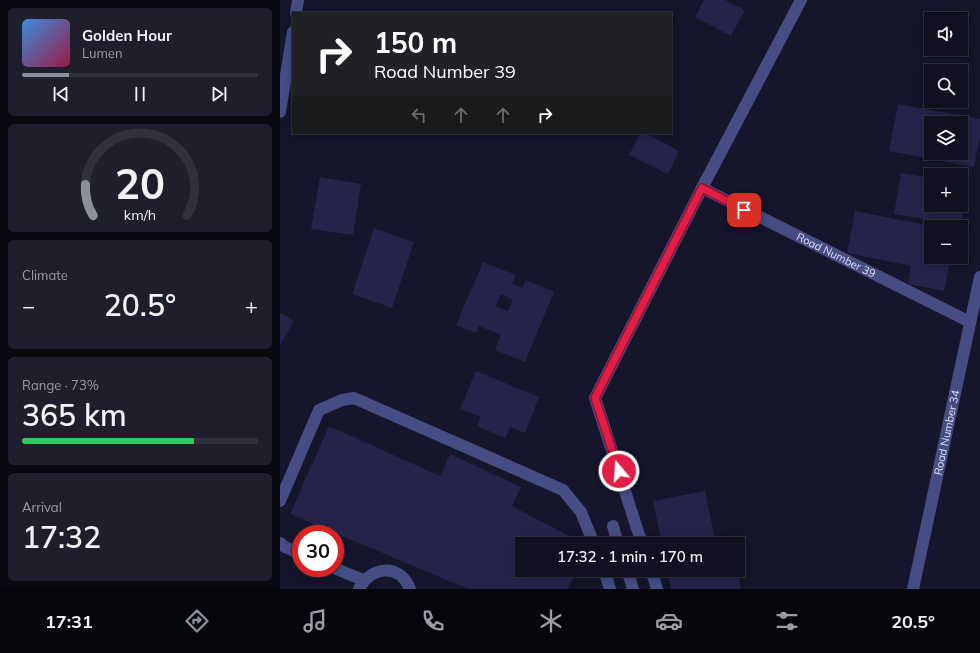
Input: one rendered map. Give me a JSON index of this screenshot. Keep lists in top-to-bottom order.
{
  "streets": {
    "street": ["Road Number 39", "Road Number 34"]
  },
  "crossings": [
    ["Road Number 39", "Road Number 34"]
  ],
  "page": {
    "map_buttons": ["+", "−"],
    "turn": ["150 m", "Road Number 39"],
    "song": ["Golden Hour", "Lumen"],
    "tile": [
      "Climate",
      ["Range · 73%", "365 km"],
      ["Arrival", "17:32"]
    ],
    "heat": ["−", "20.5°", "+"],
    "limit": "30",
    "trip": "17:32 · 1 min · 170 m",
    "tabs": ["17:31", "20.5°"],
    "gauge": ["20", "km/h"]
  }
}
